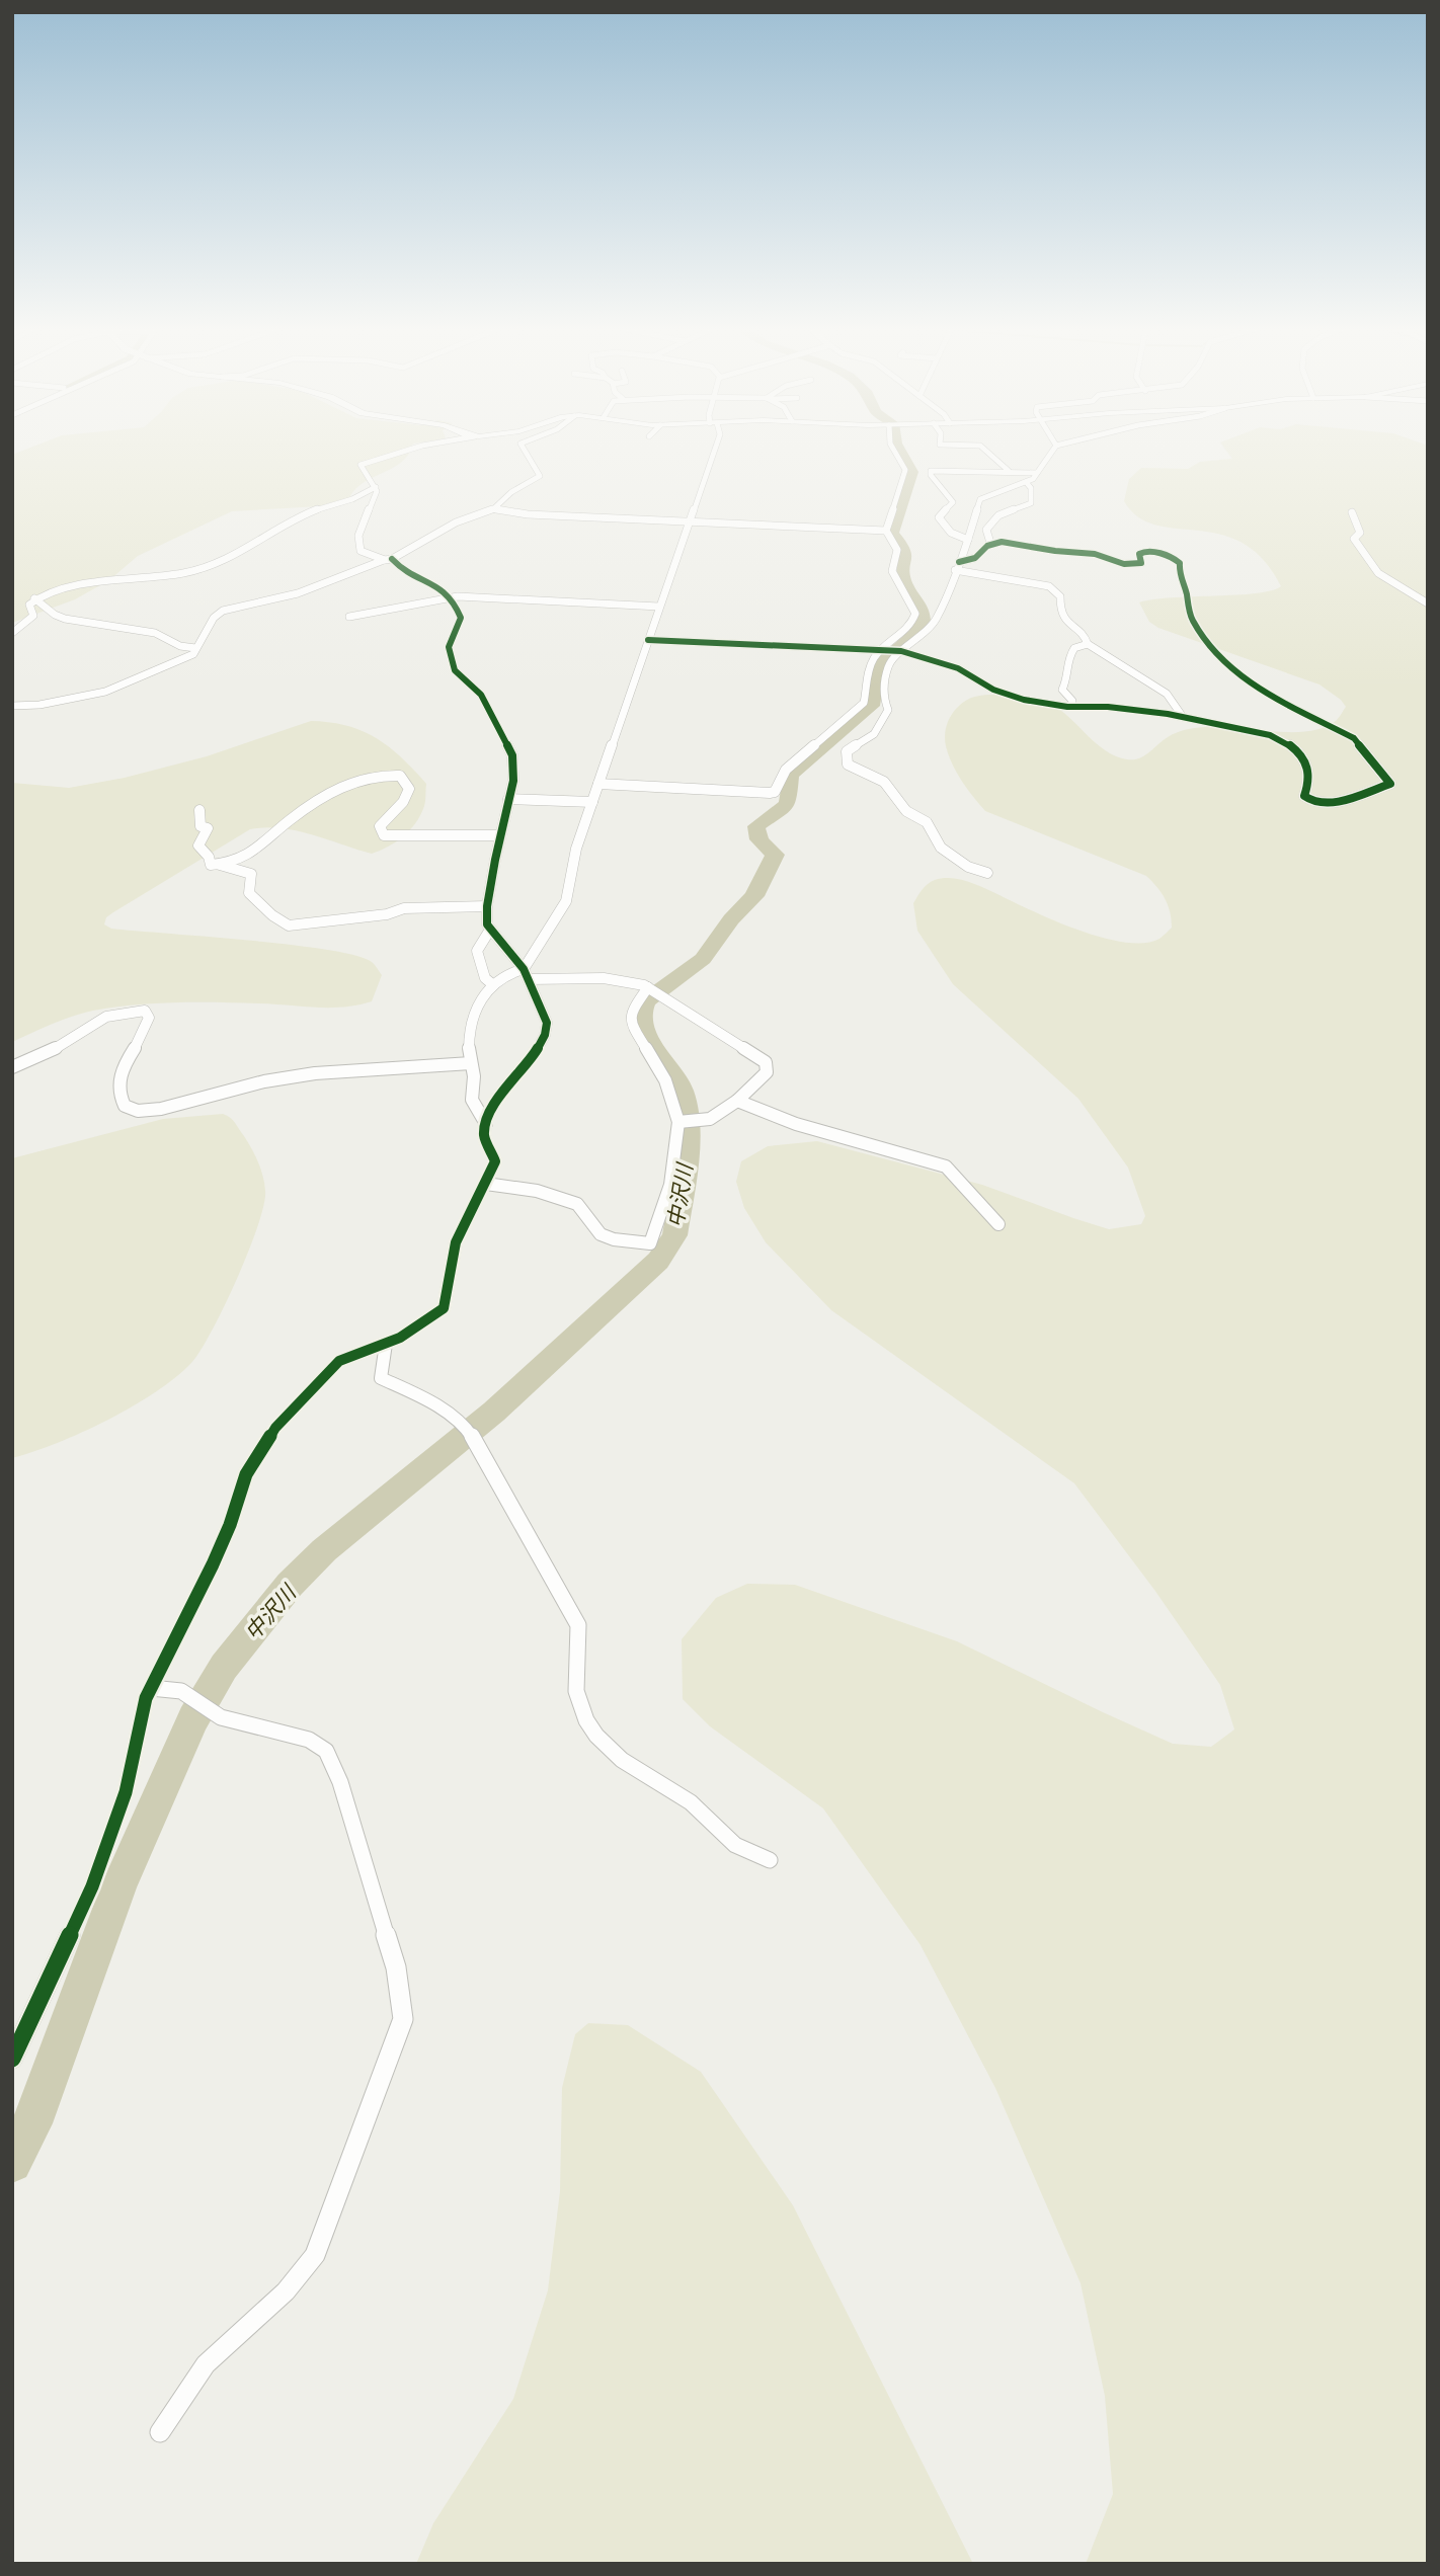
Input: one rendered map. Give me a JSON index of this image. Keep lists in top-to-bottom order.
{
  "water": ["中沢川"]
}
